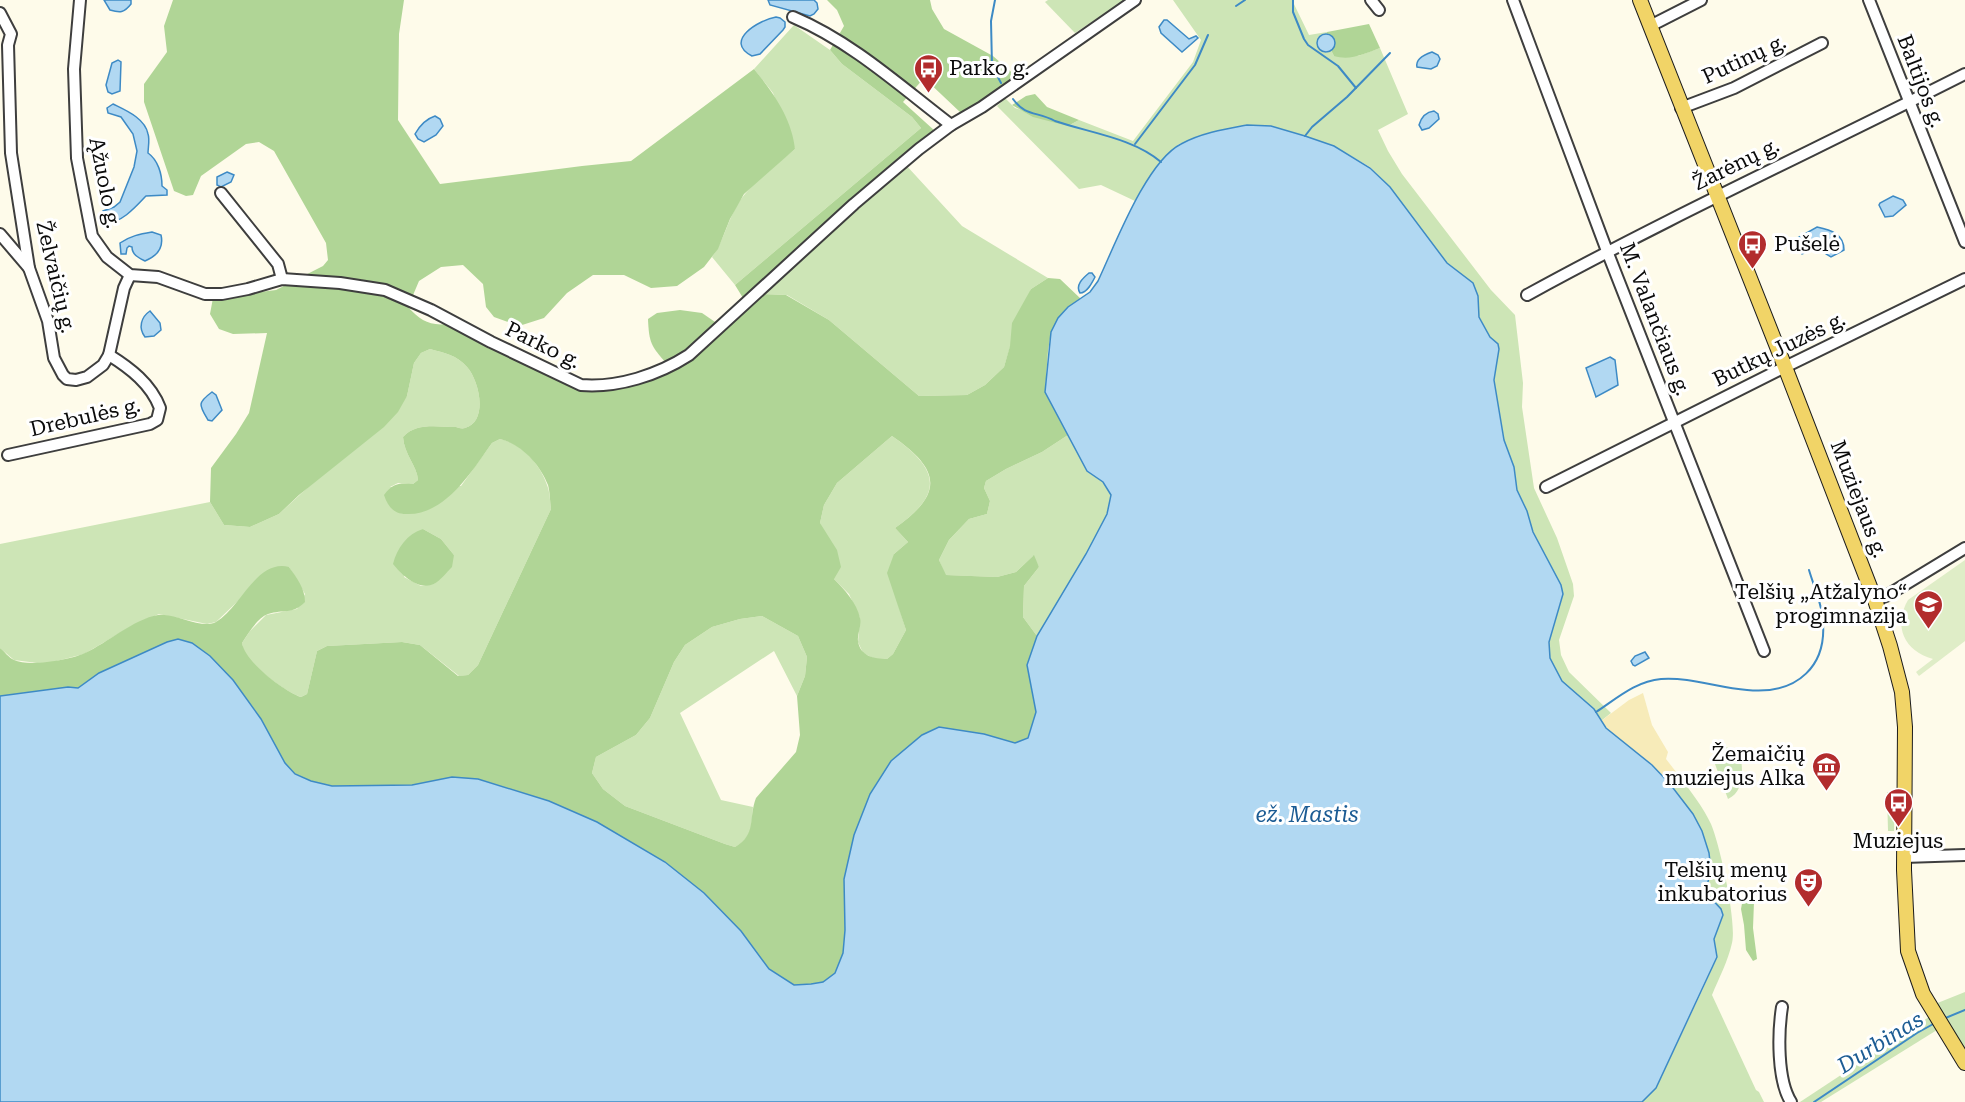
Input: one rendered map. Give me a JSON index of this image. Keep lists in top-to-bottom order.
{
  "streets": {
    "main road": ["Muziejaus g."],
    "street": [
      "Putinų g.",
      "Baltijos g.",
      "Žarėnų g.",
      "Ąžuolo g.",
      "Želvaičių g.",
      "M. Valančiaus g.",
      "Parko g.",
      "Butkų Juzės g.",
      "Drebulės g."
    ]
  },
  "crossings": [
    ["Putinų g.", "Muziejaus g."],
    ["Baltijos g.", "Žarėnų g."],
    ["Žarėnų g.", "M. Valančiaus g."],
    ["Žarėnų g.", "Muziejaus g."],
    ["Želvaičių g.", "Drebulės g."],
    ["M. Valančiaus g.", "Butkų Juzės g."],
    ["Butkų Juzės g.", "Muziejaus g."]
  ],
  "water": ["ež. Mastis", "Durbinas"],
  "places": {
    "bus stop": ["Parko g.", "Pušelė", "Muziejus"],
    "school or university": ["Telšių „Atžalyno“ progimnazija"],
    "museum": ["Žemaičių muziejus Alka"],
    "theatre": ["Telšių menų inkubatorius"]
  }
}
